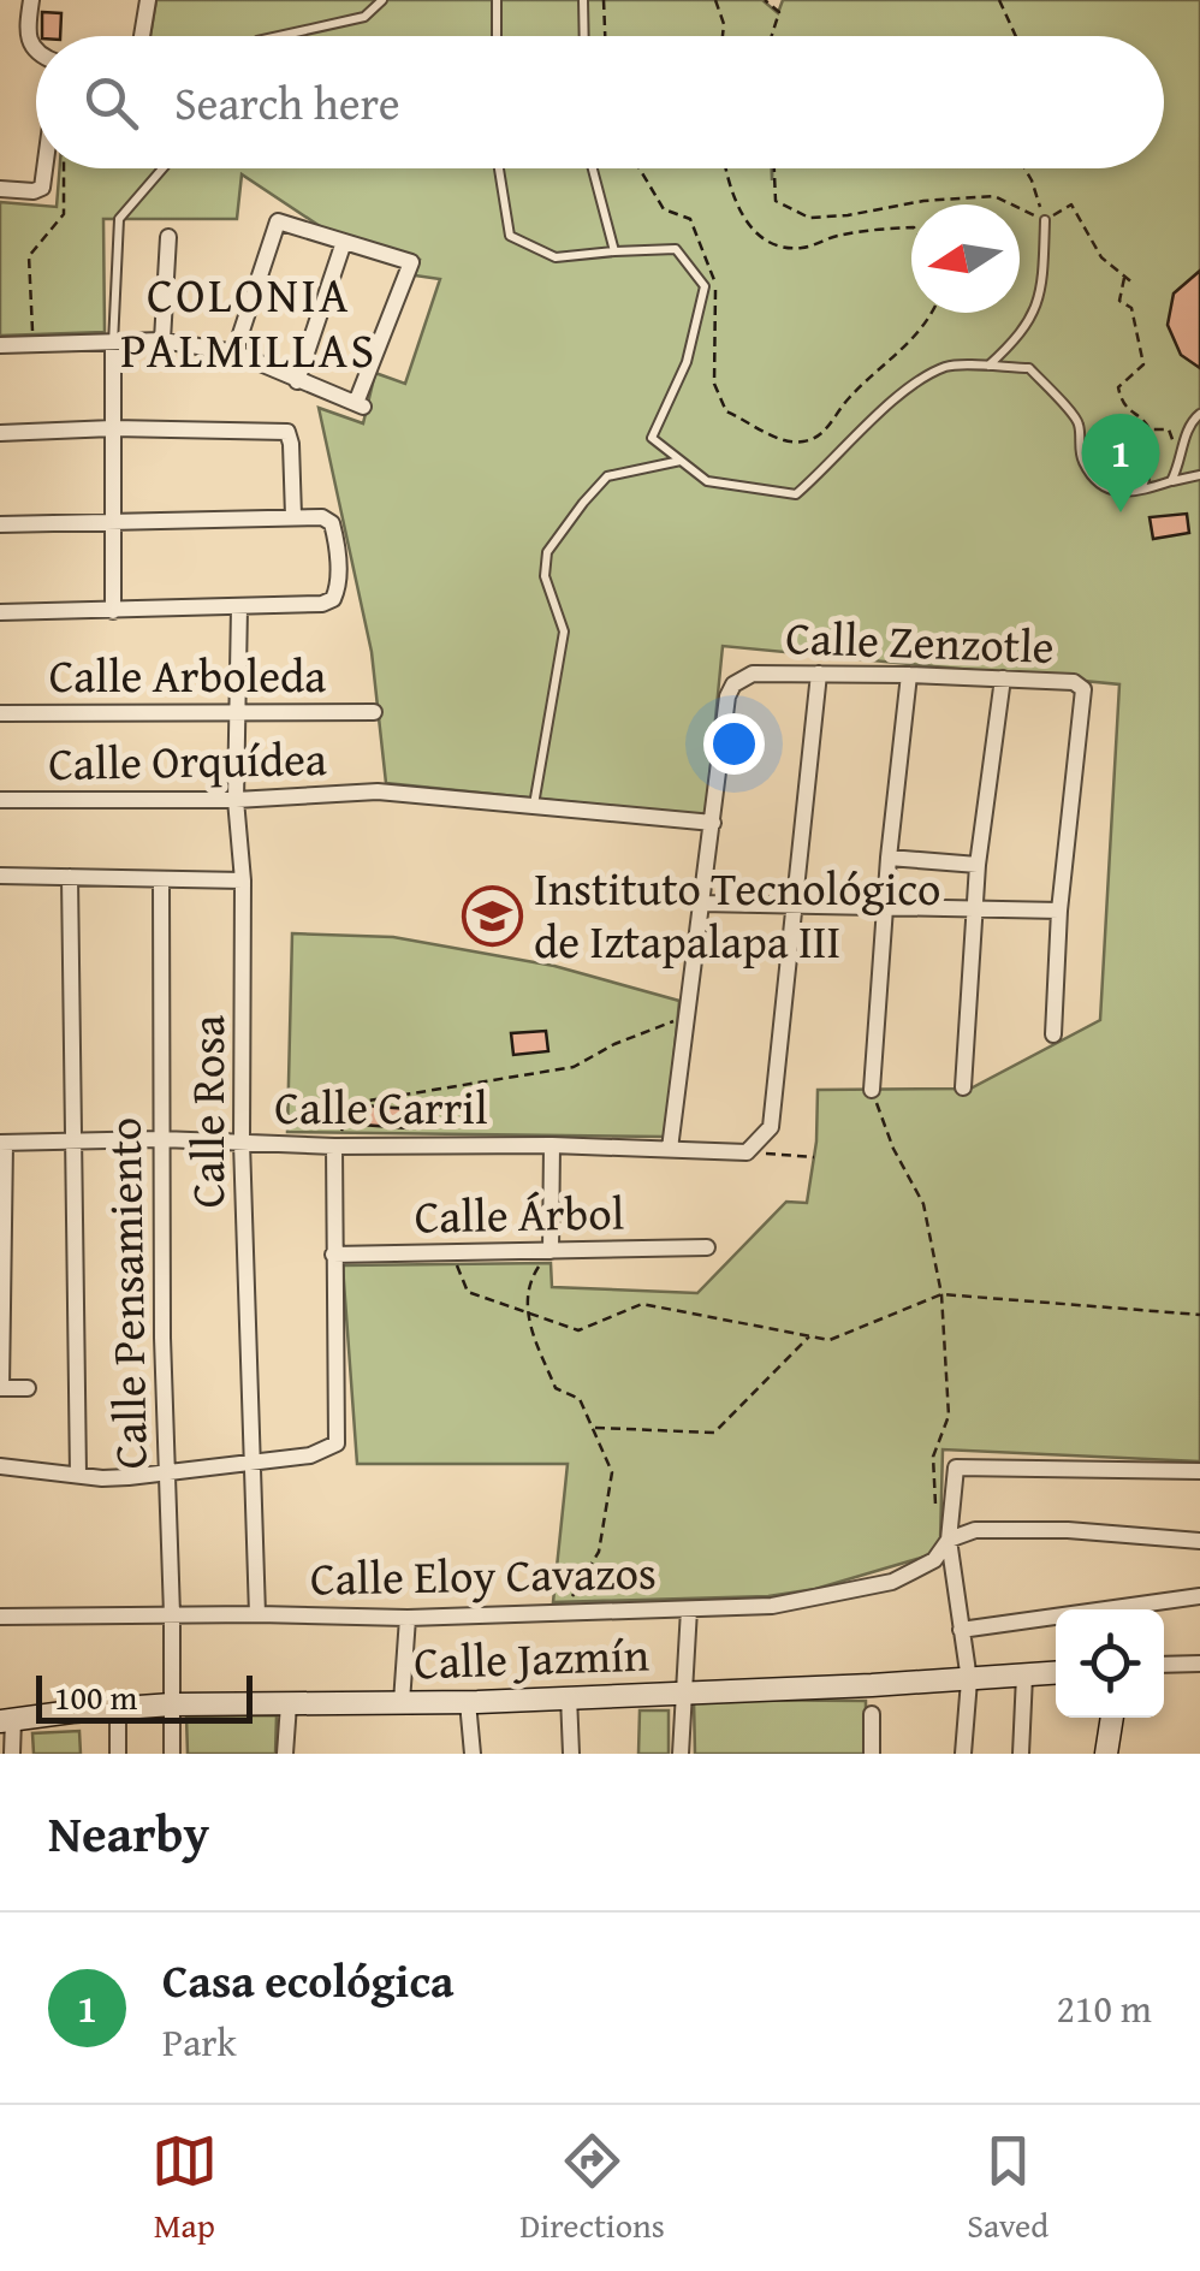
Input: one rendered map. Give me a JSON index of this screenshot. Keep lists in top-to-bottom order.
{
  "streets": {
    "street": [
      "Calle Zenzotle",
      "Calle Arboleda",
      "Calle Orquídea",
      "Calle Carril",
      "Calle Rosa",
      "Calle Árbol",
      "Calle Pensamiento",
      "Calle Eloy Cavazos",
      "Calle Jazmín"
    ]
  },
  "crossings": [
    ["Calle Arboleda", "Calle Rosa"],
    ["Calle Orquídea", "Calle Rosa"],
    ["Calle Carril", "Calle Rosa"],
    ["Calle Carril", "Calle Pensamiento"],
    ["Calle Rosa", "Calle Eloy Cavazos"],
    ["Calle Pensamiento", "Calle Eloy Cavazos"],
    ["Calle Pensamiento", "Calle Jazmín"]
  ],
  "districts": ["COLONIA PALMILLAS"],
  "places": {
    "school or university": ["Instituto Tecnológico de Iztapalapa III"]
  },
  "scale_bar": "100 m",
  "north": "left",
  "page": {
    "search": "Search here",
    "pins": "1",
    "scale": "100 m",
    "heading": "Nearby",
    "list": [
      {
        "mark": "1",
        "name": "Casa ecológica",
        "note": "Park",
        "value": "210 m"
      }
    ],
    "nav": ["Map", "Directions", "Saved"]
  }
}
